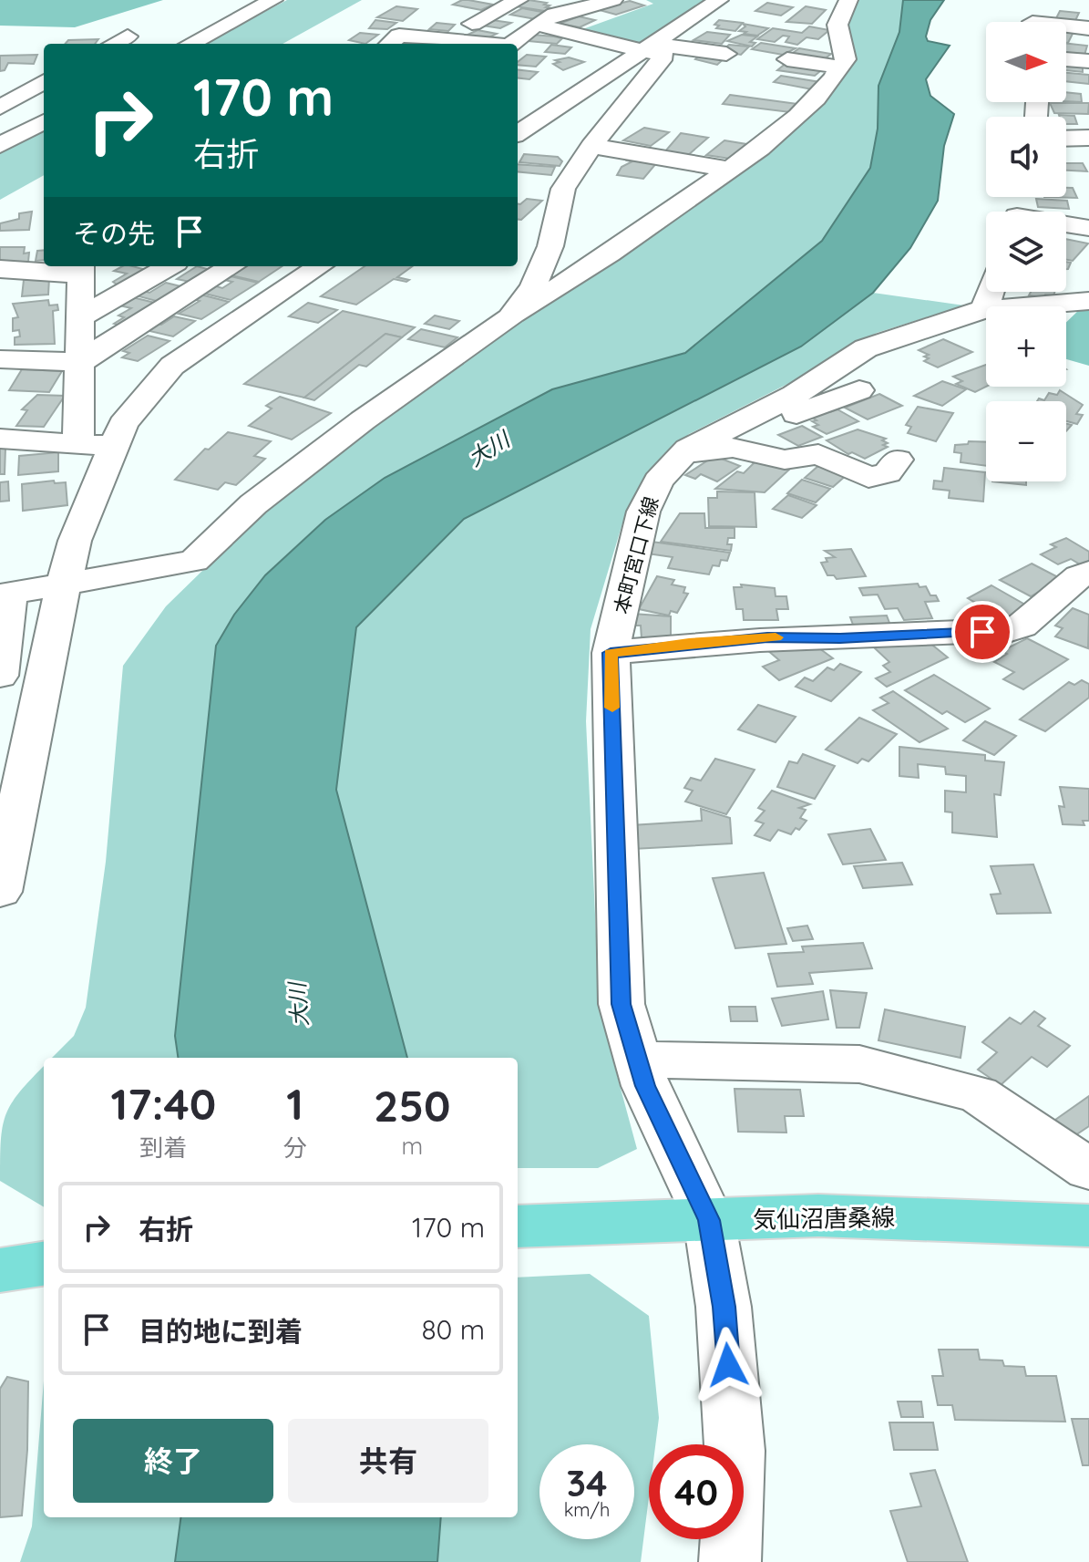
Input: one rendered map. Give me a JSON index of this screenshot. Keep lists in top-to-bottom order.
{
  "streets": {
    "main road": ["気仙沼唐桑線"],
    "street": ["本町宮口下線"]
  },
  "crossings": [
    ["本町宮口下線", "気仙沼唐桑線"]
  ],
  "water": ["大川"],
  "north": "right",
  "page": {
    "map_buttons": ["+", "−"],
    "turn": ["170 m", "右折"],
    "then": "その先",
    "eta": [
      "17:40",
      "到着",
      "1",
      "分",
      "250",
      "m"
    ],
    "list": [
      {
        "name": "右折",
        "value": "170 m"
      },
      {
        "name": "目的地に到着",
        "value": "80 m"
      }
    ],
    "buttons": ["終了", "共有"],
    "speed": "34 km/h",
    "limit": "40"
  }
}
